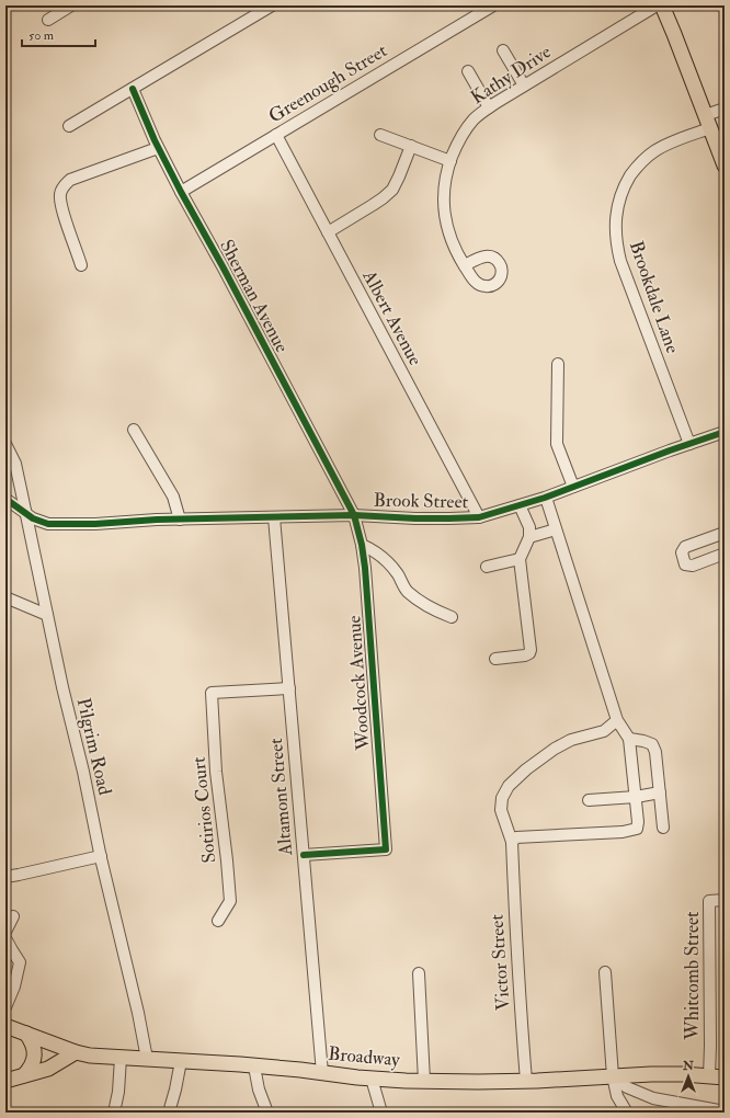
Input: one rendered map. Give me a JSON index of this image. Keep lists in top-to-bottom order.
{
  "streets": {
    "main road": ["Broadway"],
    "street": [
      "Kathy Drive",
      "Greenough Street",
      "Sherman Avenue",
      "Brookdale Lane",
      "Albert Avenue",
      "Brook Street",
      "Woodcock Avenue",
      "Pilgrim Road",
      "Altamont Street",
      "Sotirios Court",
      "Victor Street",
      "Whitcomb Street"
    ]
  },
  "crossings": [
    ["Greenough Street", "Sherman Avenue"],
    ["Greenough Street", "Albert Avenue"],
    ["Sherman Avenue", "Brook Street"],
    ["Sherman Avenue", "Woodcock Avenue"],
    ["Brookdale Lane", "Brook Street"],
    ["Albert Avenue", "Brook Street"],
    ["Brook Street", "Woodcock Avenue"],
    ["Brook Street", "Pilgrim Road"],
    ["Brook Street", "Altamont Street"],
    ["Woodcock Avenue", "Altamont Street"],
    ["Pilgrim Road", "Broadway"],
    ["Altamont Street", "Sotirios Court"],
    ["Altamont Street", "Broadway"],
    ["Victor Street", "Broadway"],
    ["Whitcomb Street", "Broadway"]
  ],
  "scale_bar": "50 m",
  "north": "top"
}
